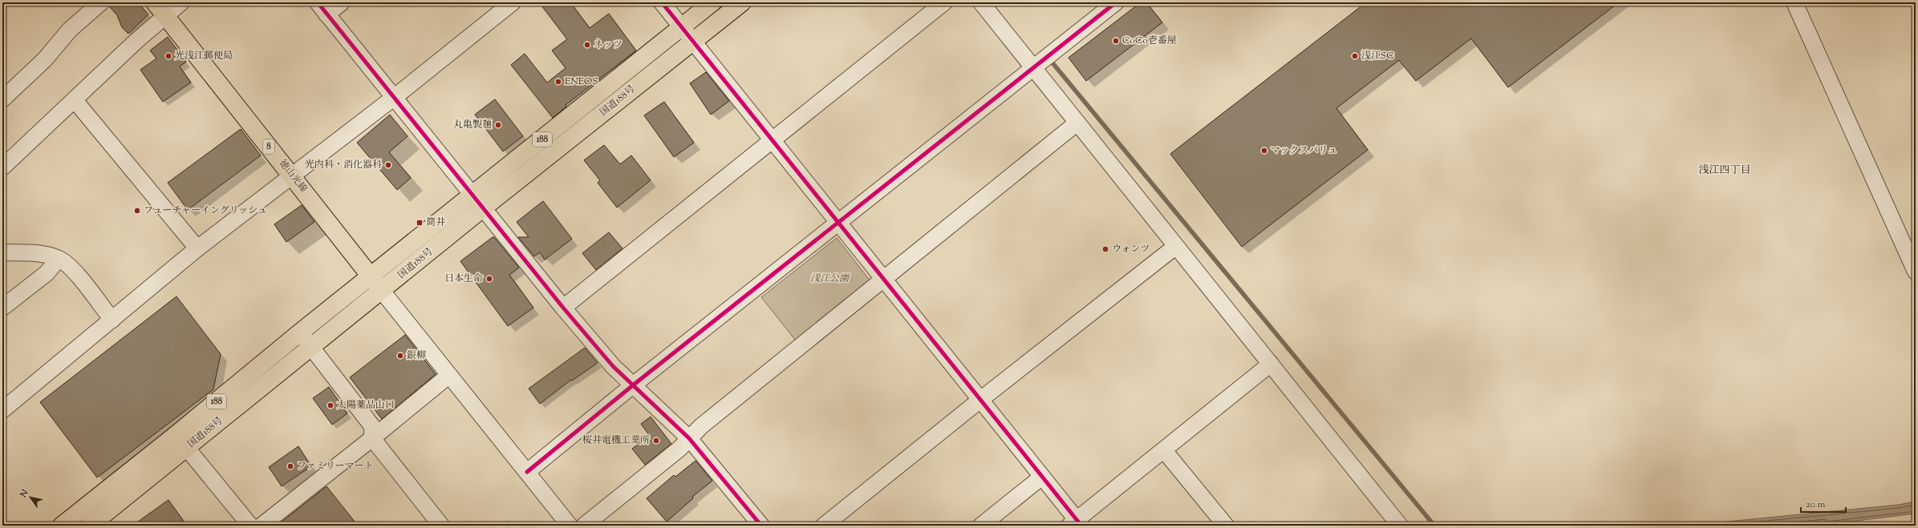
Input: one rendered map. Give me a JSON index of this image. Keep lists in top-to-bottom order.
{
  "streets": {
    "main road": [
      "国道188号",
      "188",
      "8",
      "徳山光線"
    ]
  },
  "crossings": [
    ["国道188号", "徳山光線"]
  ],
  "districts": ["浅江四丁目"],
  "parks": ["浅江公園"],
  "places": {
    "other": [
      "CoCo壱番屋",
      "ネッツ",
      "光浅江郵便局",
      "浅江SC",
      "ENEOS",
      "丸亀製麺",
      "マックスバリュ",
      "光内科・消化器科",
      "フューチャーイングリッシュ",
      "ウォンツ",
      "日本生命",
      "銀柳",
      "太陽薬品山口",
      "桜井電機工業所",
      "ファミリーマート"
    ],
    "transit": ["筒井"]
  },
  "scale_bar": "20 m",
  "north": "top left"
}
